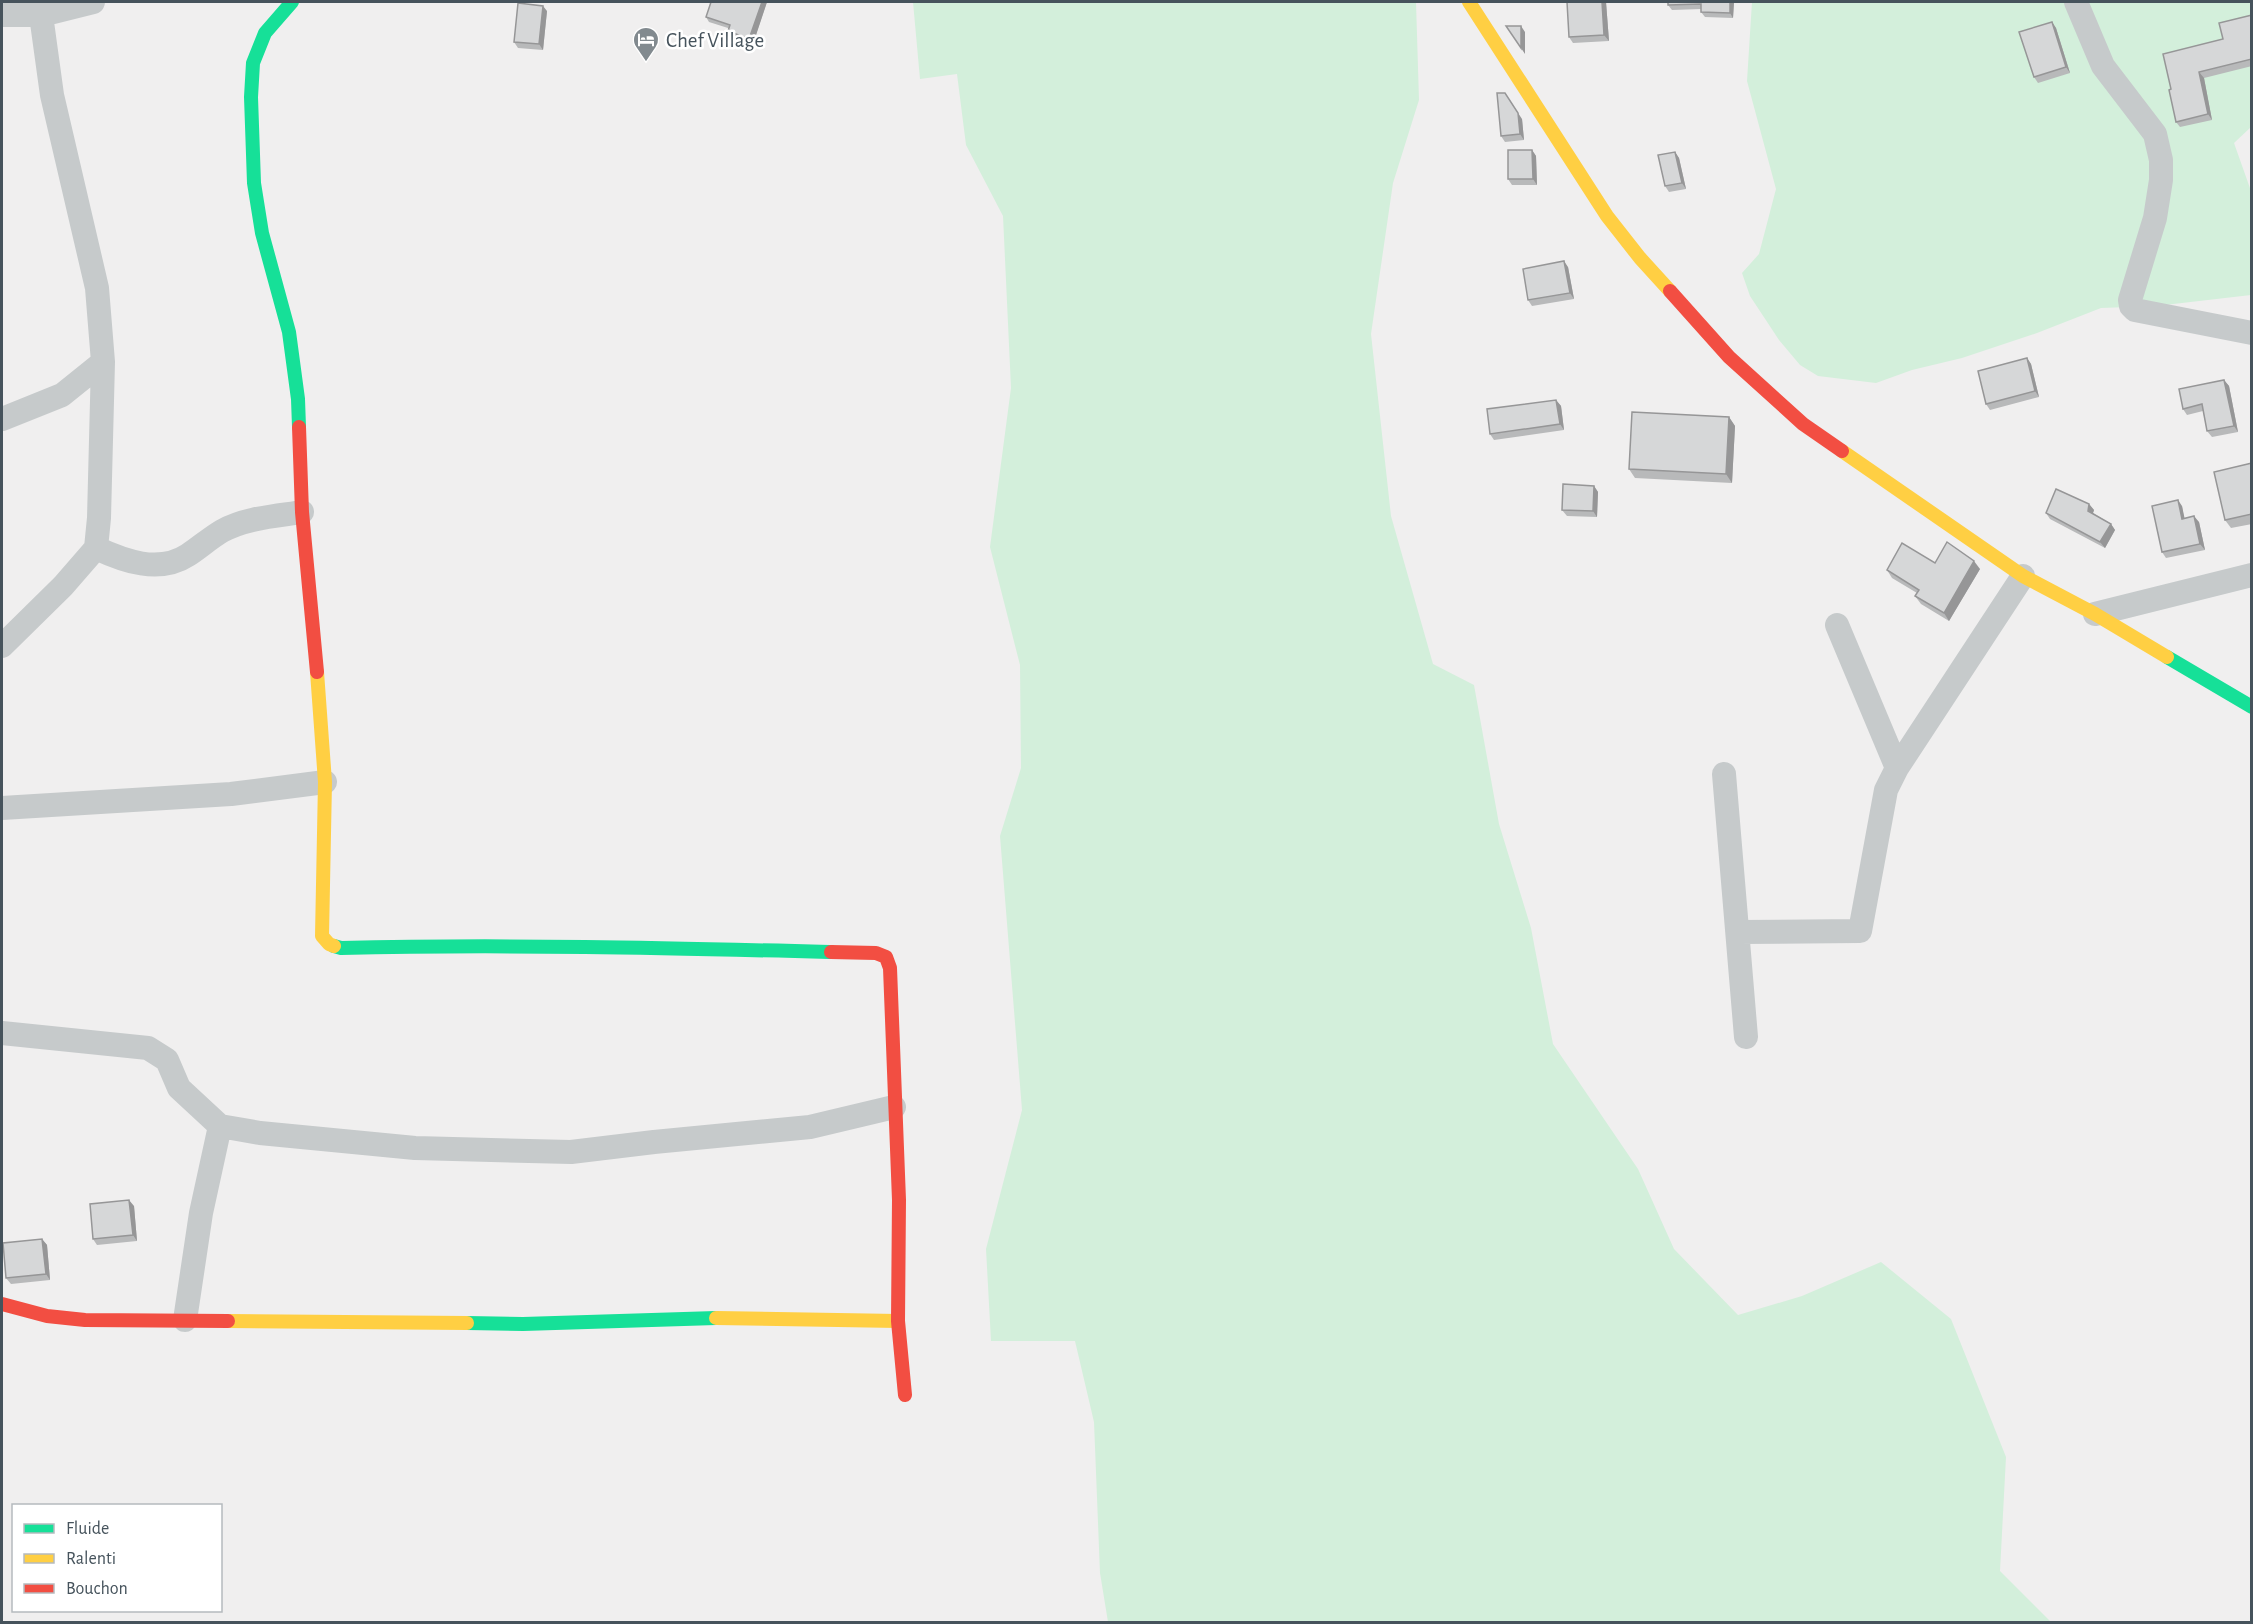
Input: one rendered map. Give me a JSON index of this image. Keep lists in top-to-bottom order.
{
  "places": {
    "hotel": ["Chef Village"]
  },
  "legend": ["Fluide", "Ralenti", "Bouchon"]
}
